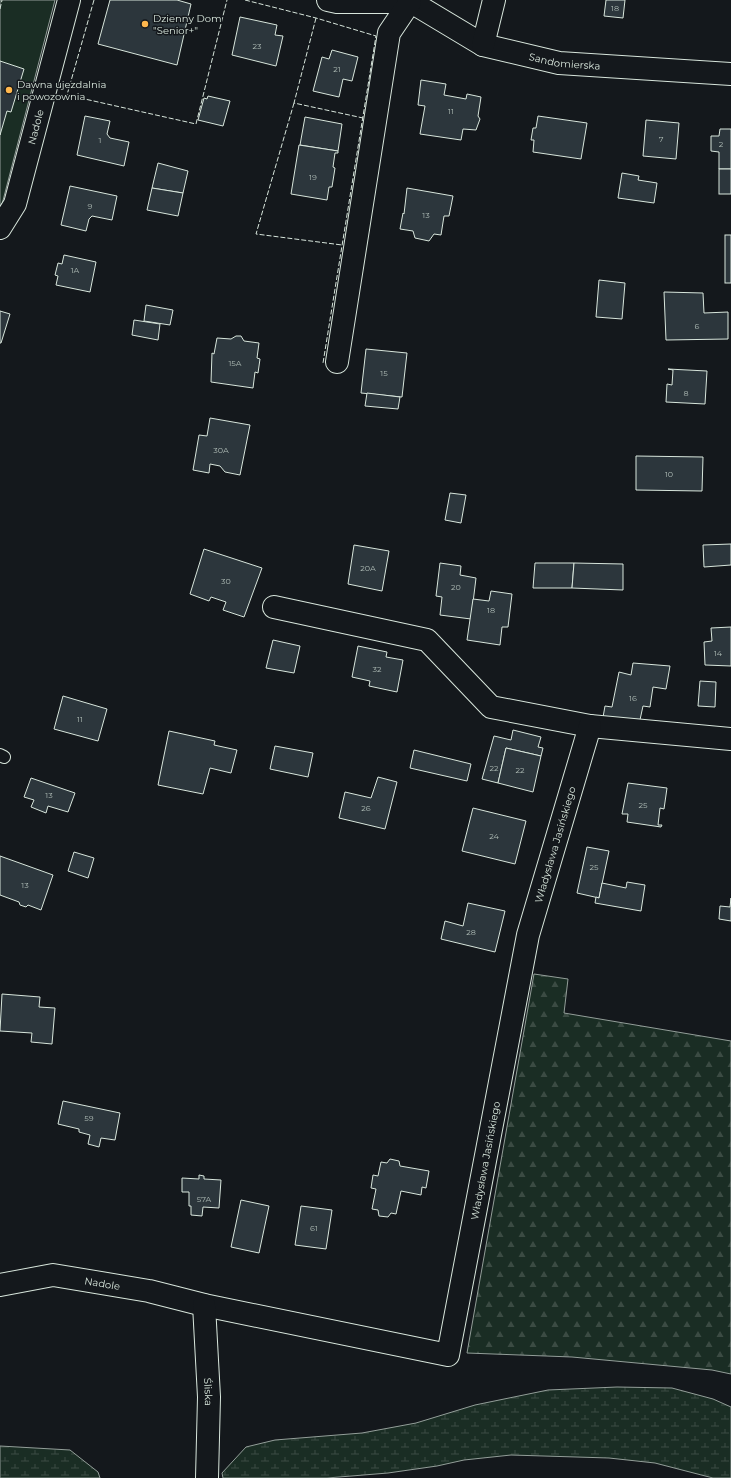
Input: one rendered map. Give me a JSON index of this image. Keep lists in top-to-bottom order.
{
  "streets": {
    "street": [
      "Sandomierska",
      "Nadole",
      "Władysława Jasińskiego",
      "Śliska"
    ]
  },
  "crossings": [
    ["Nadole", "Władysława Jasińskiego"],
    ["Nadole", "Śliska"],
    ["Władysława Jasińskiego", "Śliska"]
  ],
  "places": ["Dzienny Dom \"Senior+\"", "Dawna ujezdalnia i powozownia"],
  "house_numbers": [
    "18",
    "23",
    "21",
    "11",
    "7",
    "1",
    "2",
    "19",
    "9",
    "13",
    "1A",
    "6",
    "15A",
    "15",
    "8",
    "30A",
    "10",
    "20A",
    "30",
    "20",
    "18",
    "14",
    "32",
    "16",
    "11",
    "22",
    "22",
    "13",
    "25",
    "26",
    "24",
    "25",
    "13",
    "28",
    "59",
    "57A",
    "61"
  ]
}
